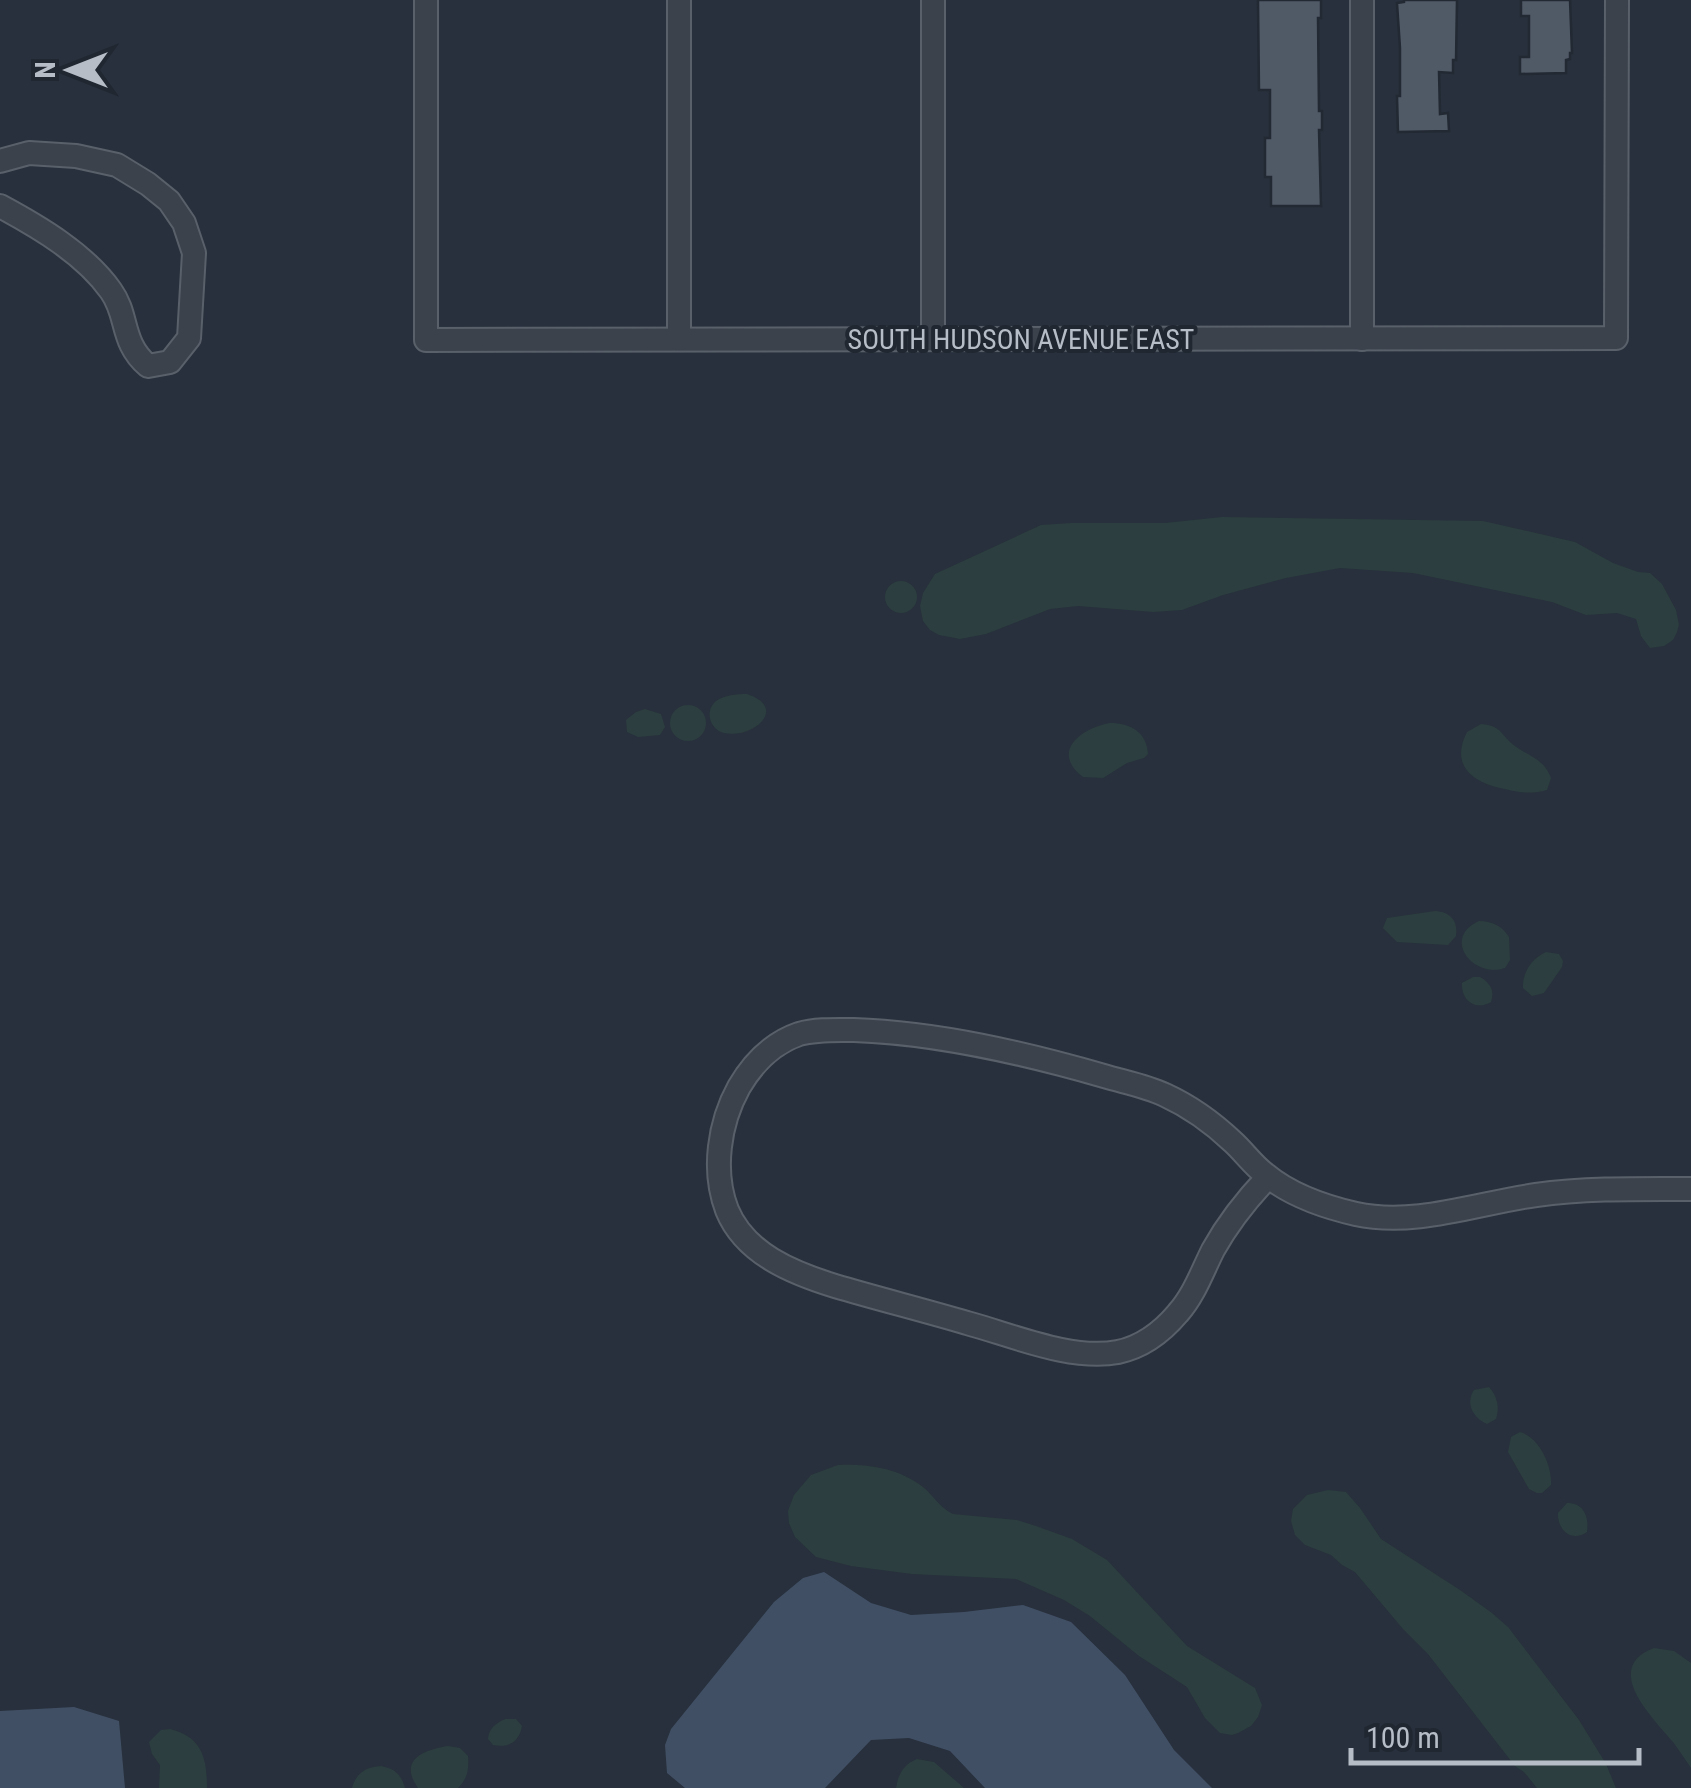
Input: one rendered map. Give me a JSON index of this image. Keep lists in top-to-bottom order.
{
  "streets": {
    "street": ["SOUTH HUDSON AVENUE EAST"]
  },
  "scale_bar": "100 m",
  "north": "left"
}
